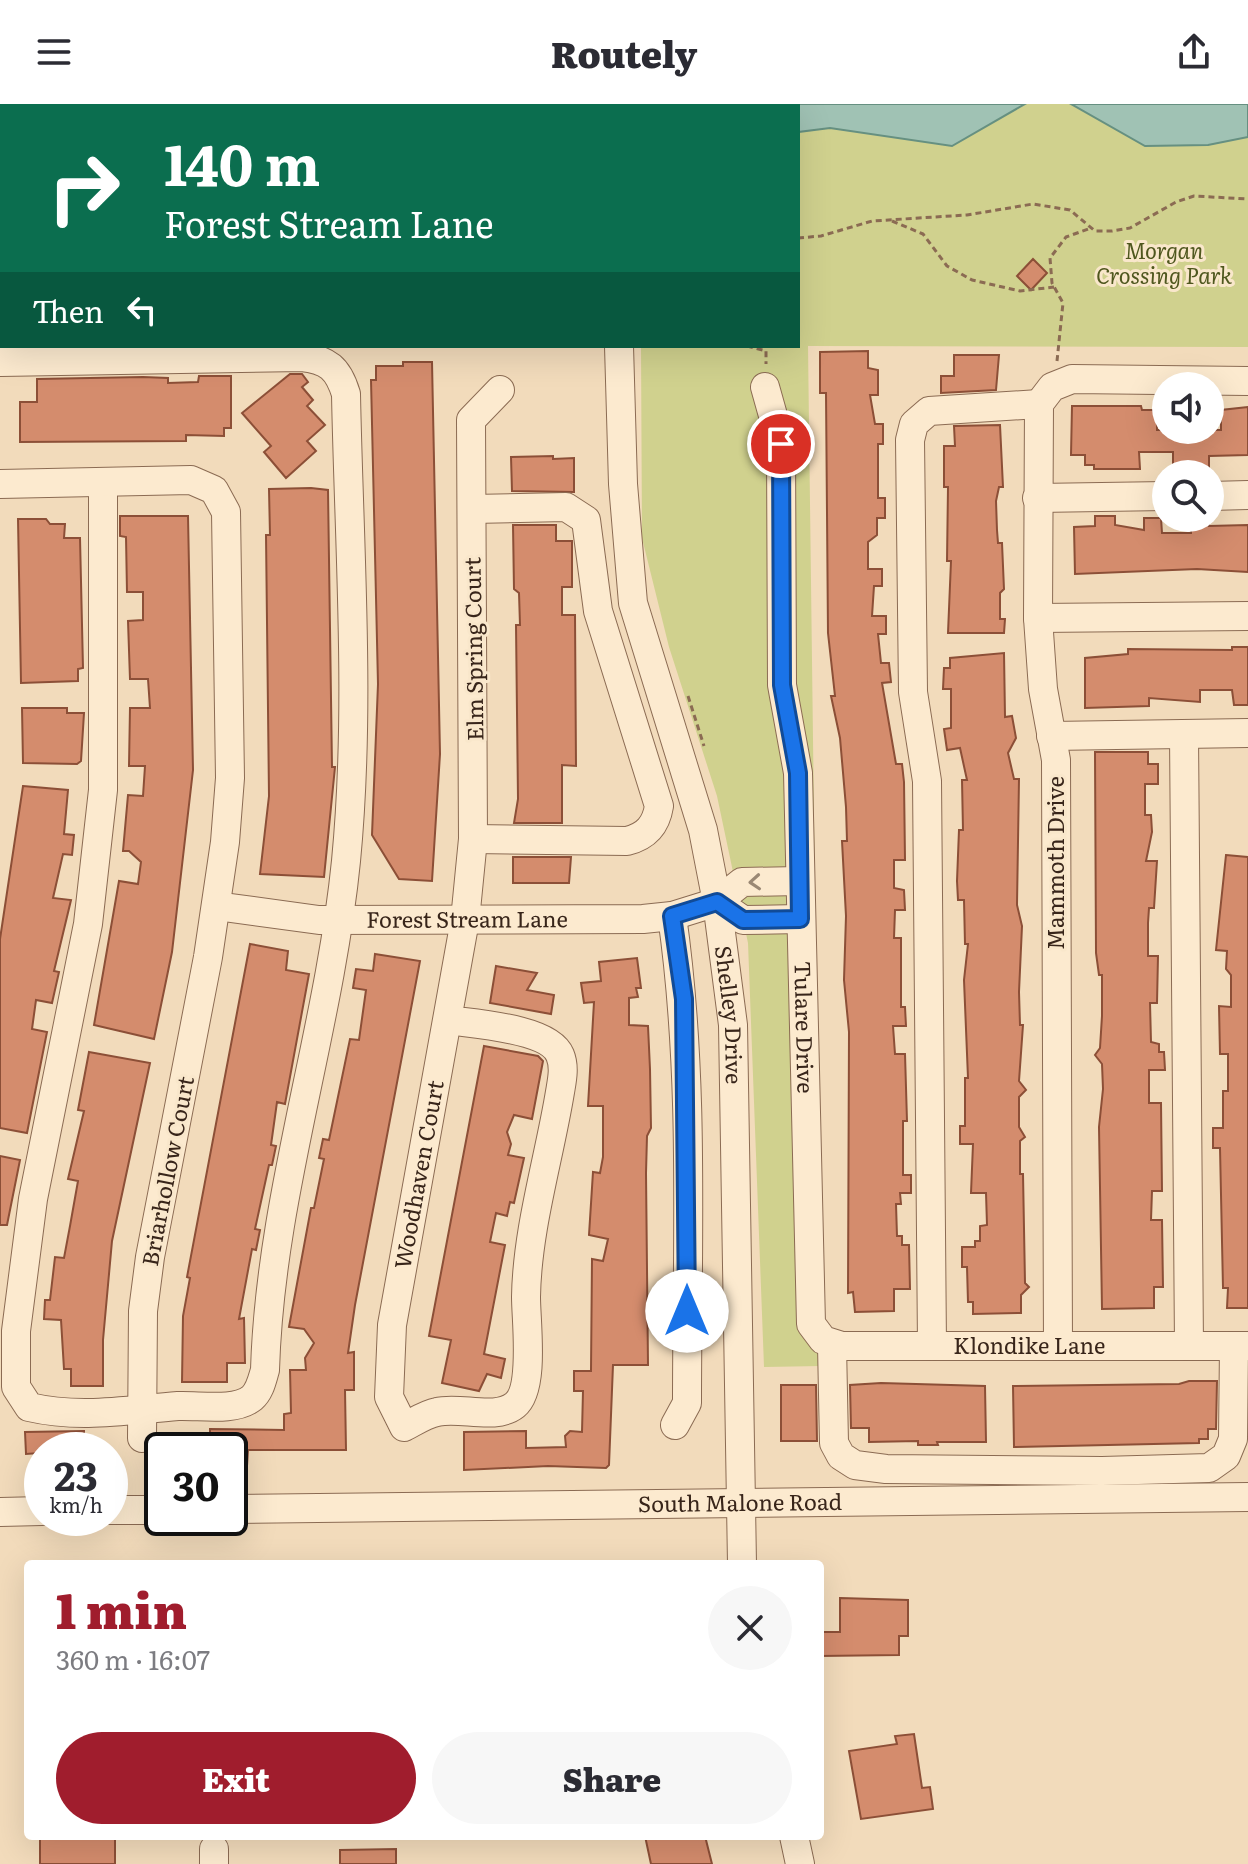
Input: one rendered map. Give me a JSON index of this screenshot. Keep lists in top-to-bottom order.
{
  "streets": {
    "street": [
      "Elm Spring Court",
      "Mammoth Drive",
      "Forest Stream Lane",
      "Shelley Drive",
      "Tulare Drive",
      "Briarhollow Court",
      "Woodhaven Court",
      "Klondike Lane",
      "South Malone Road"
    ]
  },
  "crossings": [
    ["Elm Spring Court", "Forest Stream Lane"],
    ["Elm Spring Court", "Woodhaven Court"],
    ["Mammoth Drive", "Klondike Lane"],
    ["Forest Stream Lane", "Shelley Drive"],
    ["Forest Stream Lane", "Tulare Drive"],
    ["Forest Stream Lane", "Briarhollow Court"],
    ["Forest Stream Lane", "Woodhaven Court"],
    ["Shelley Drive", "South Malone Road"],
    ["Tulare Drive", "Klondike Lane"]
  ],
  "parks": ["Morgan Crossing Park"],
  "page": {
    "header": "Routely",
    "turn": ["140 m", "Forest Stream Lane"],
    "then": "Then",
    "speed": "23 km/h",
    "limit": "30",
    "heading": ["1 min", "360 m · 16:07"],
    "buttons": ["Exit", "Share"]
  }
}
